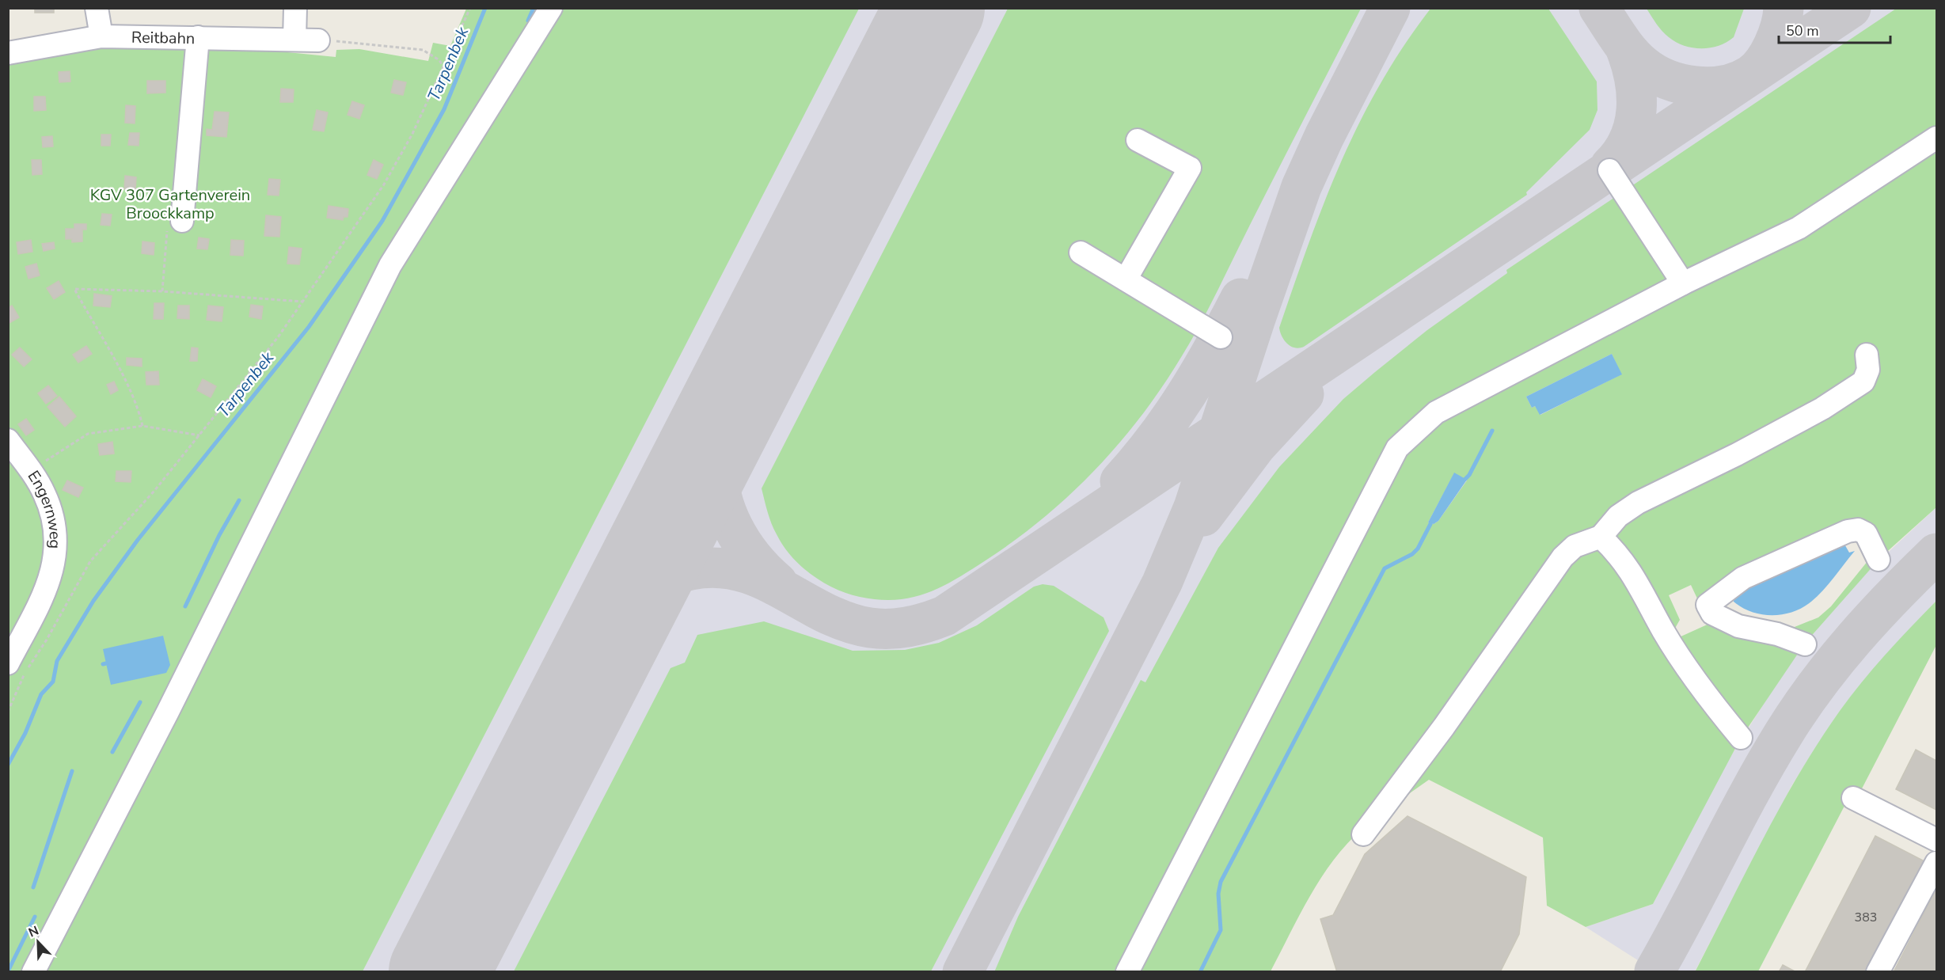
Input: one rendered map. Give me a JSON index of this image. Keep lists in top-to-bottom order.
{
  "streets": {
    "street": ["Reitbahn", "Engernweg"]
  },
  "water": ["Tarpenbek"],
  "parks": ["KGV 307 Gartenverein Broockkamp"],
  "house_numbers": ["383"],
  "scale_bar": "50 m",
  "north": "top left"
}
